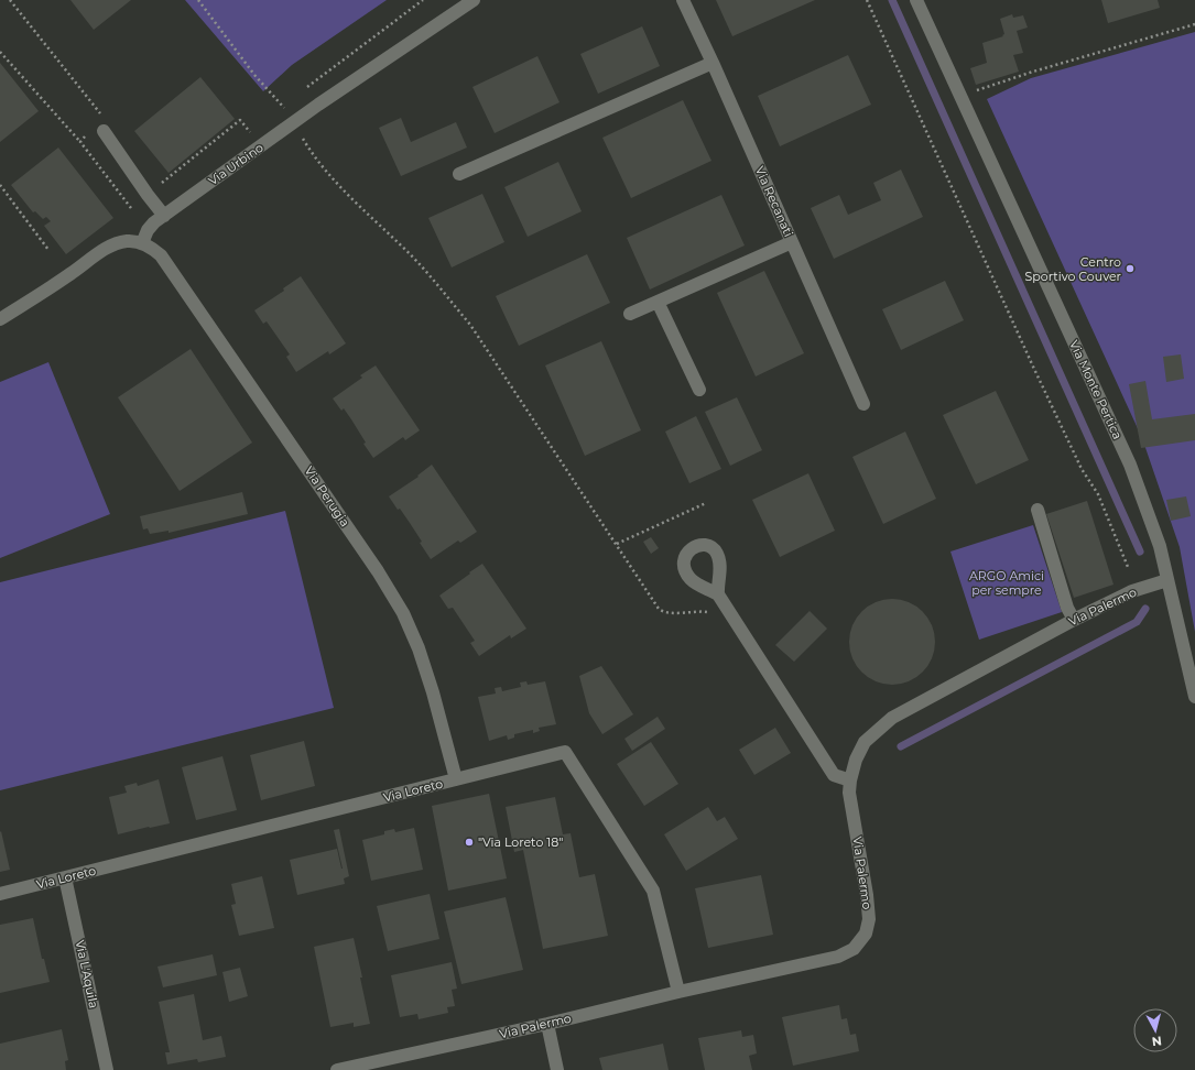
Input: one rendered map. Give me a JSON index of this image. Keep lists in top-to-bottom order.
{
  "streets": {
    "street": [
      "Via Urbino",
      "Via Recanati",
      "Via Monte Pertica",
      "Via Perugia",
      "Via Palermo",
      "Via Loreto",
      "Via L'Aquila"
    ]
  },
  "crossings": [
    ["Via Urbino", "Via Perugia"],
    ["Via Monte Pertica", "Via Palermo"],
    ["Via Perugia", "Via Loreto"],
    ["Via Palermo", "Via Loreto"],
    ["Via Loreto", "Via L'Aquila"]
  ],
  "parks": ["ARGO Amici per sempre"],
  "places": ["Centro Sportivo Couver", "\"Via Loreto 18\""],
  "north": "bottom"
}
